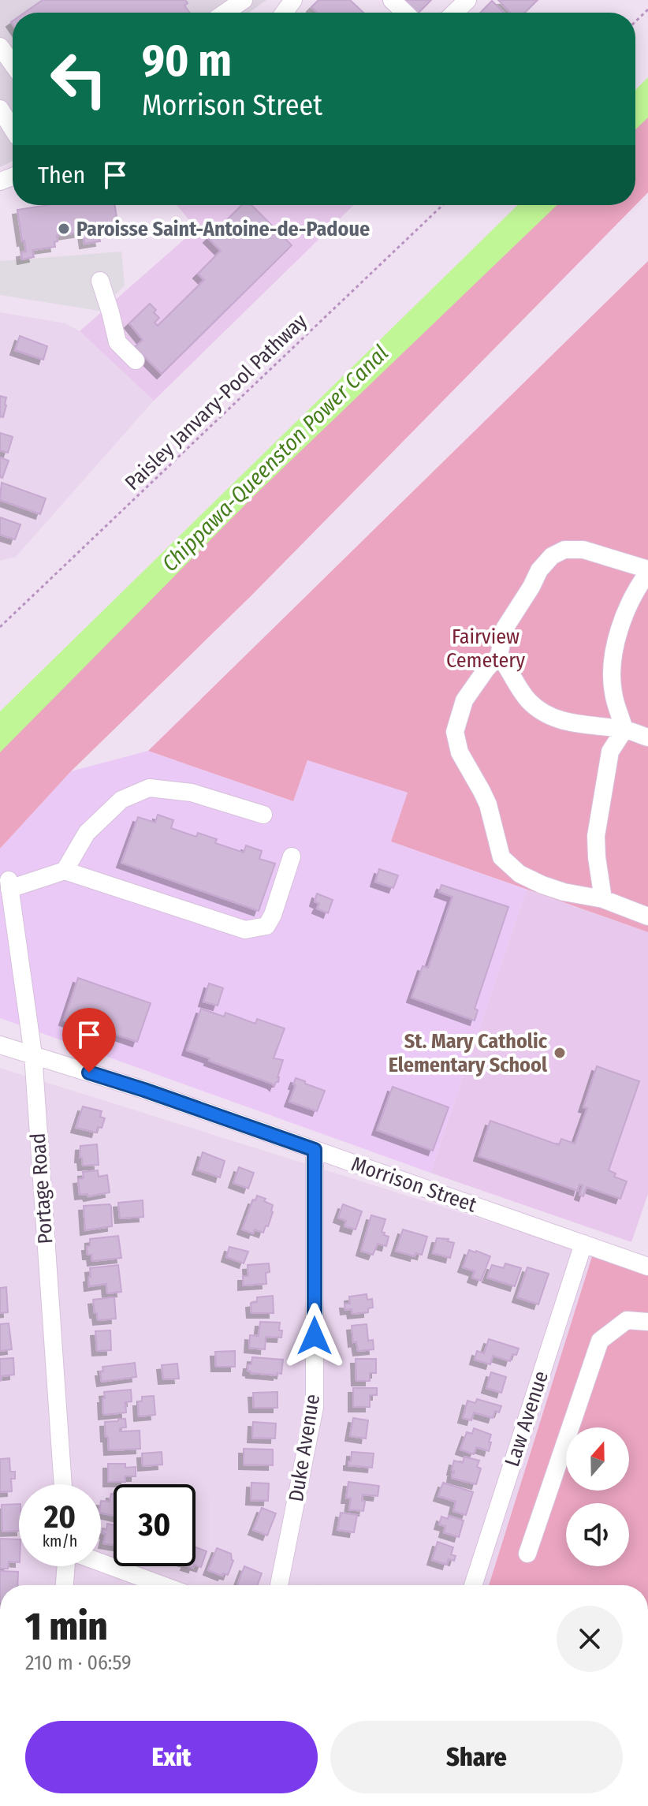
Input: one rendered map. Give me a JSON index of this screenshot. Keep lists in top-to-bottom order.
{
  "streets": {
    "street": [
      "Morrison Street",
      "Portage Road",
      "Law Avenue",
      "Duke Avenue"
    ],
    "path": ["Paisley Janvary-Pool Pathway"]
  },
  "crossings": [
    ["Morrison Street", "Portage Road"],
    ["Morrison Street", "Law Avenue"],
    ["Morrison Street", "Duke Avenue"]
  ],
  "water": ["Chippawa-Queenston Power Canal"],
  "parks": ["Fairview Cemetery"],
  "places": ["Paroisse Saint-Antoine-de-Padoue", "St. Mary Catholic Elementary School"],
  "north": "top",
  "page": {
    "turn": ["90 m", "Morrison Street"],
    "then": "Then",
    "speed": "20 km/h",
    "limit": "30",
    "heading": ["1 min", "210 m · 06:59"],
    "buttons": ["Exit", "Share"]
  }
}
